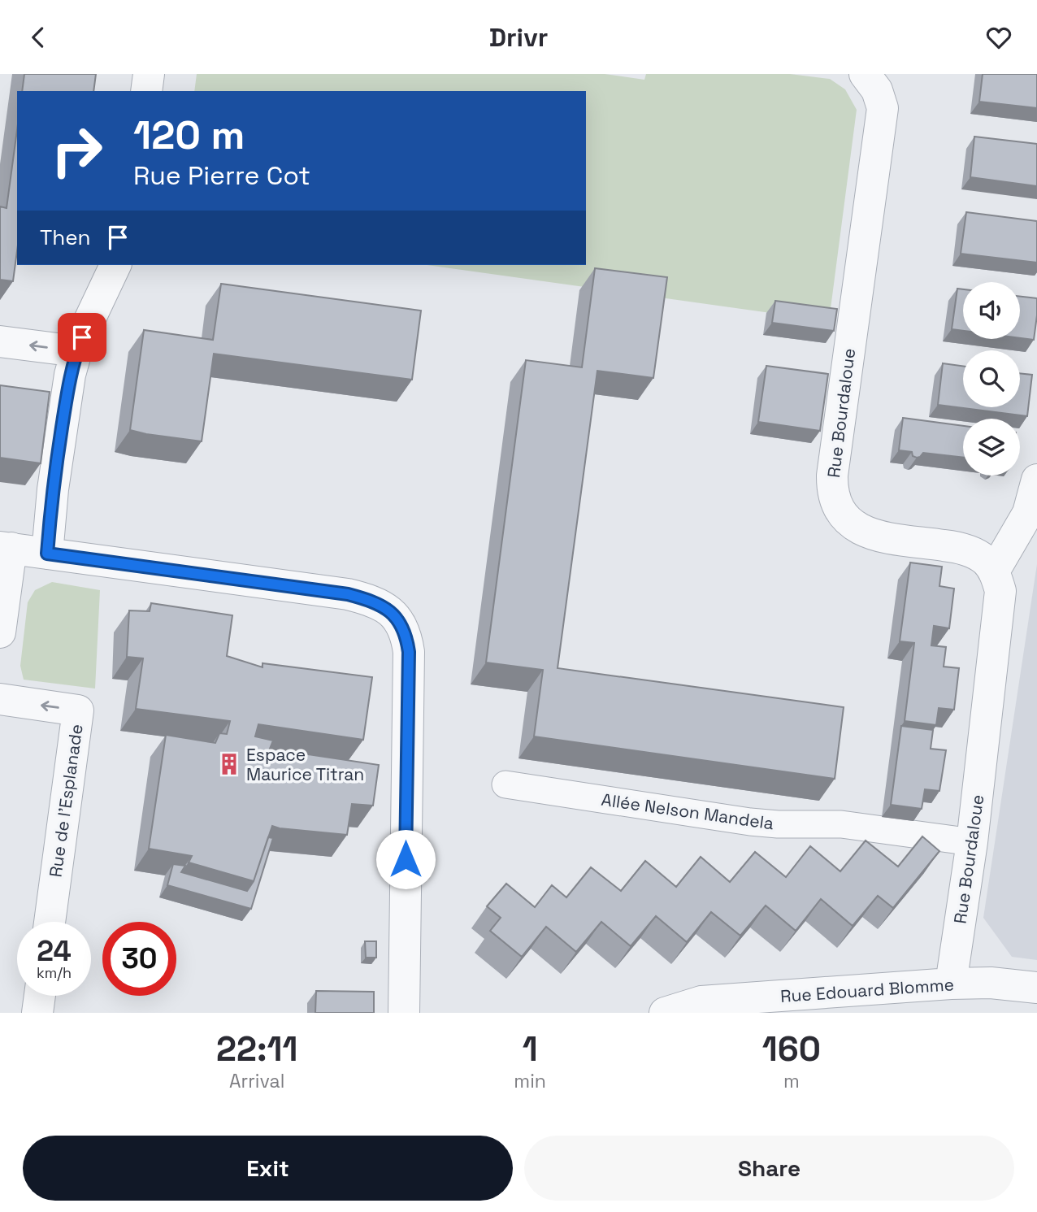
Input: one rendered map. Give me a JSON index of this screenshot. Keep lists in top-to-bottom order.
{
  "streets": {
    "street": [
      "Rue Bourdaloue",
      "Rue de l'Esplanade",
      "Allée Nelson Mandela",
      "Rue Edouard Blomme"
    ]
  },
  "crossings": [
    ["Rue Bourdaloue", "Allée Nelson Mandela"],
    ["Rue Bourdaloue", "Rue Edouard Blomme"]
  ],
  "places": {
    "building": ["Espace Maurice Titran"]
  },
  "page": {
    "header": "Drivr",
    "turn": ["120 m", "Rue Pierre Cot"],
    "then": "Then",
    "speed": "24 km/h",
    "limit": "30",
    "eta": [
      "22:11",
      "Arrival",
      "1",
      "min",
      "160",
      "m"
    ],
    "buttons": ["Exit", "Share"]
  }
}
